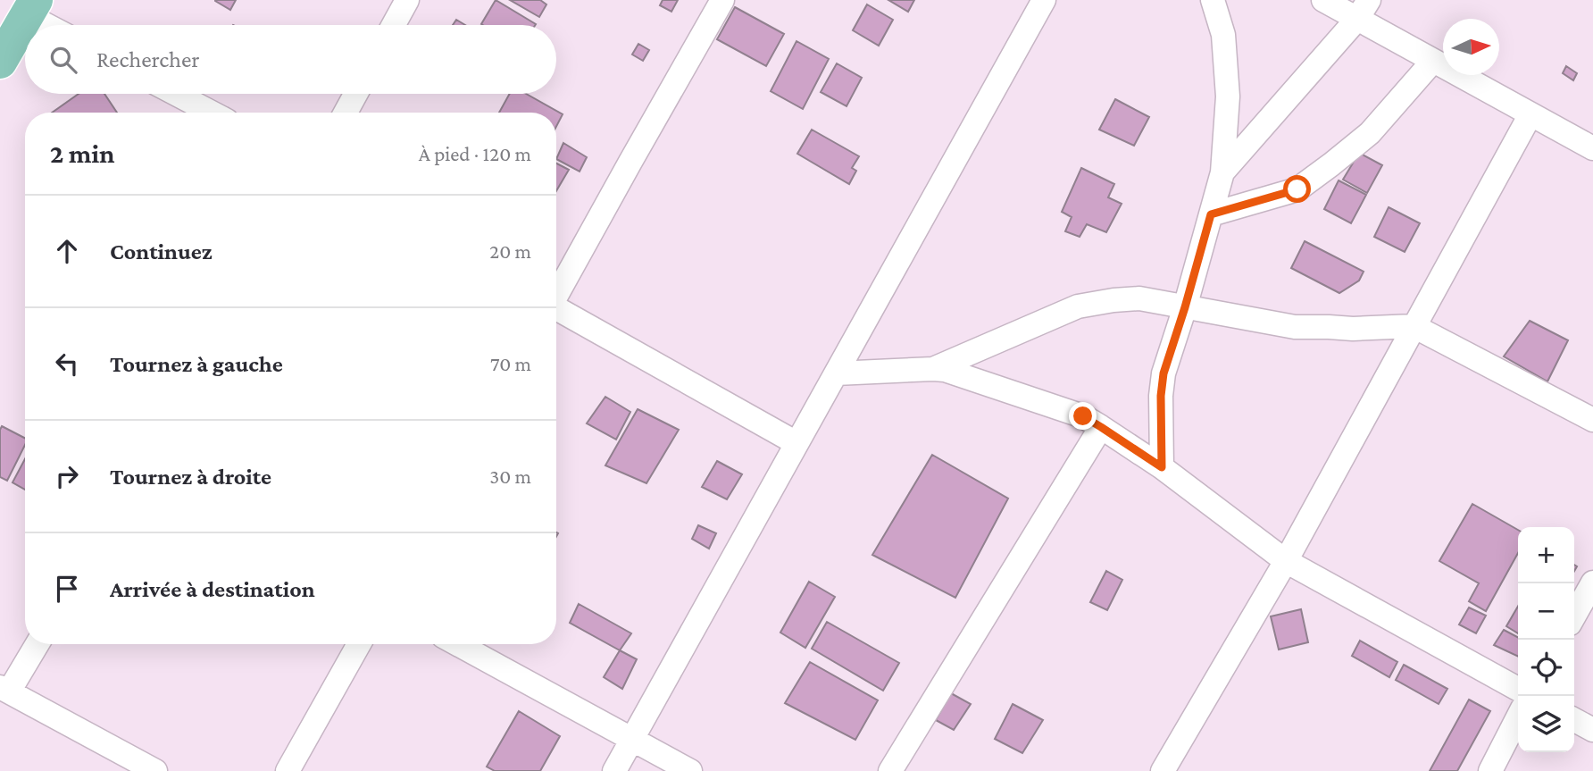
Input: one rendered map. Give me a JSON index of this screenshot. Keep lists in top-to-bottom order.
{
  "north": "right",
  "page": {
    "search": "Rechercher",
    "heading": ["2 min", "À pied · 120 m"],
    "list": [
      ["Continuez", "20 m"],
      ["Tournez à gauche", "70 m"],
      ["Tournez à droite", "30 m"],
      "Arrivée à destination"
    ],
    "map_buttons": ["+", "−"]
  }
}
